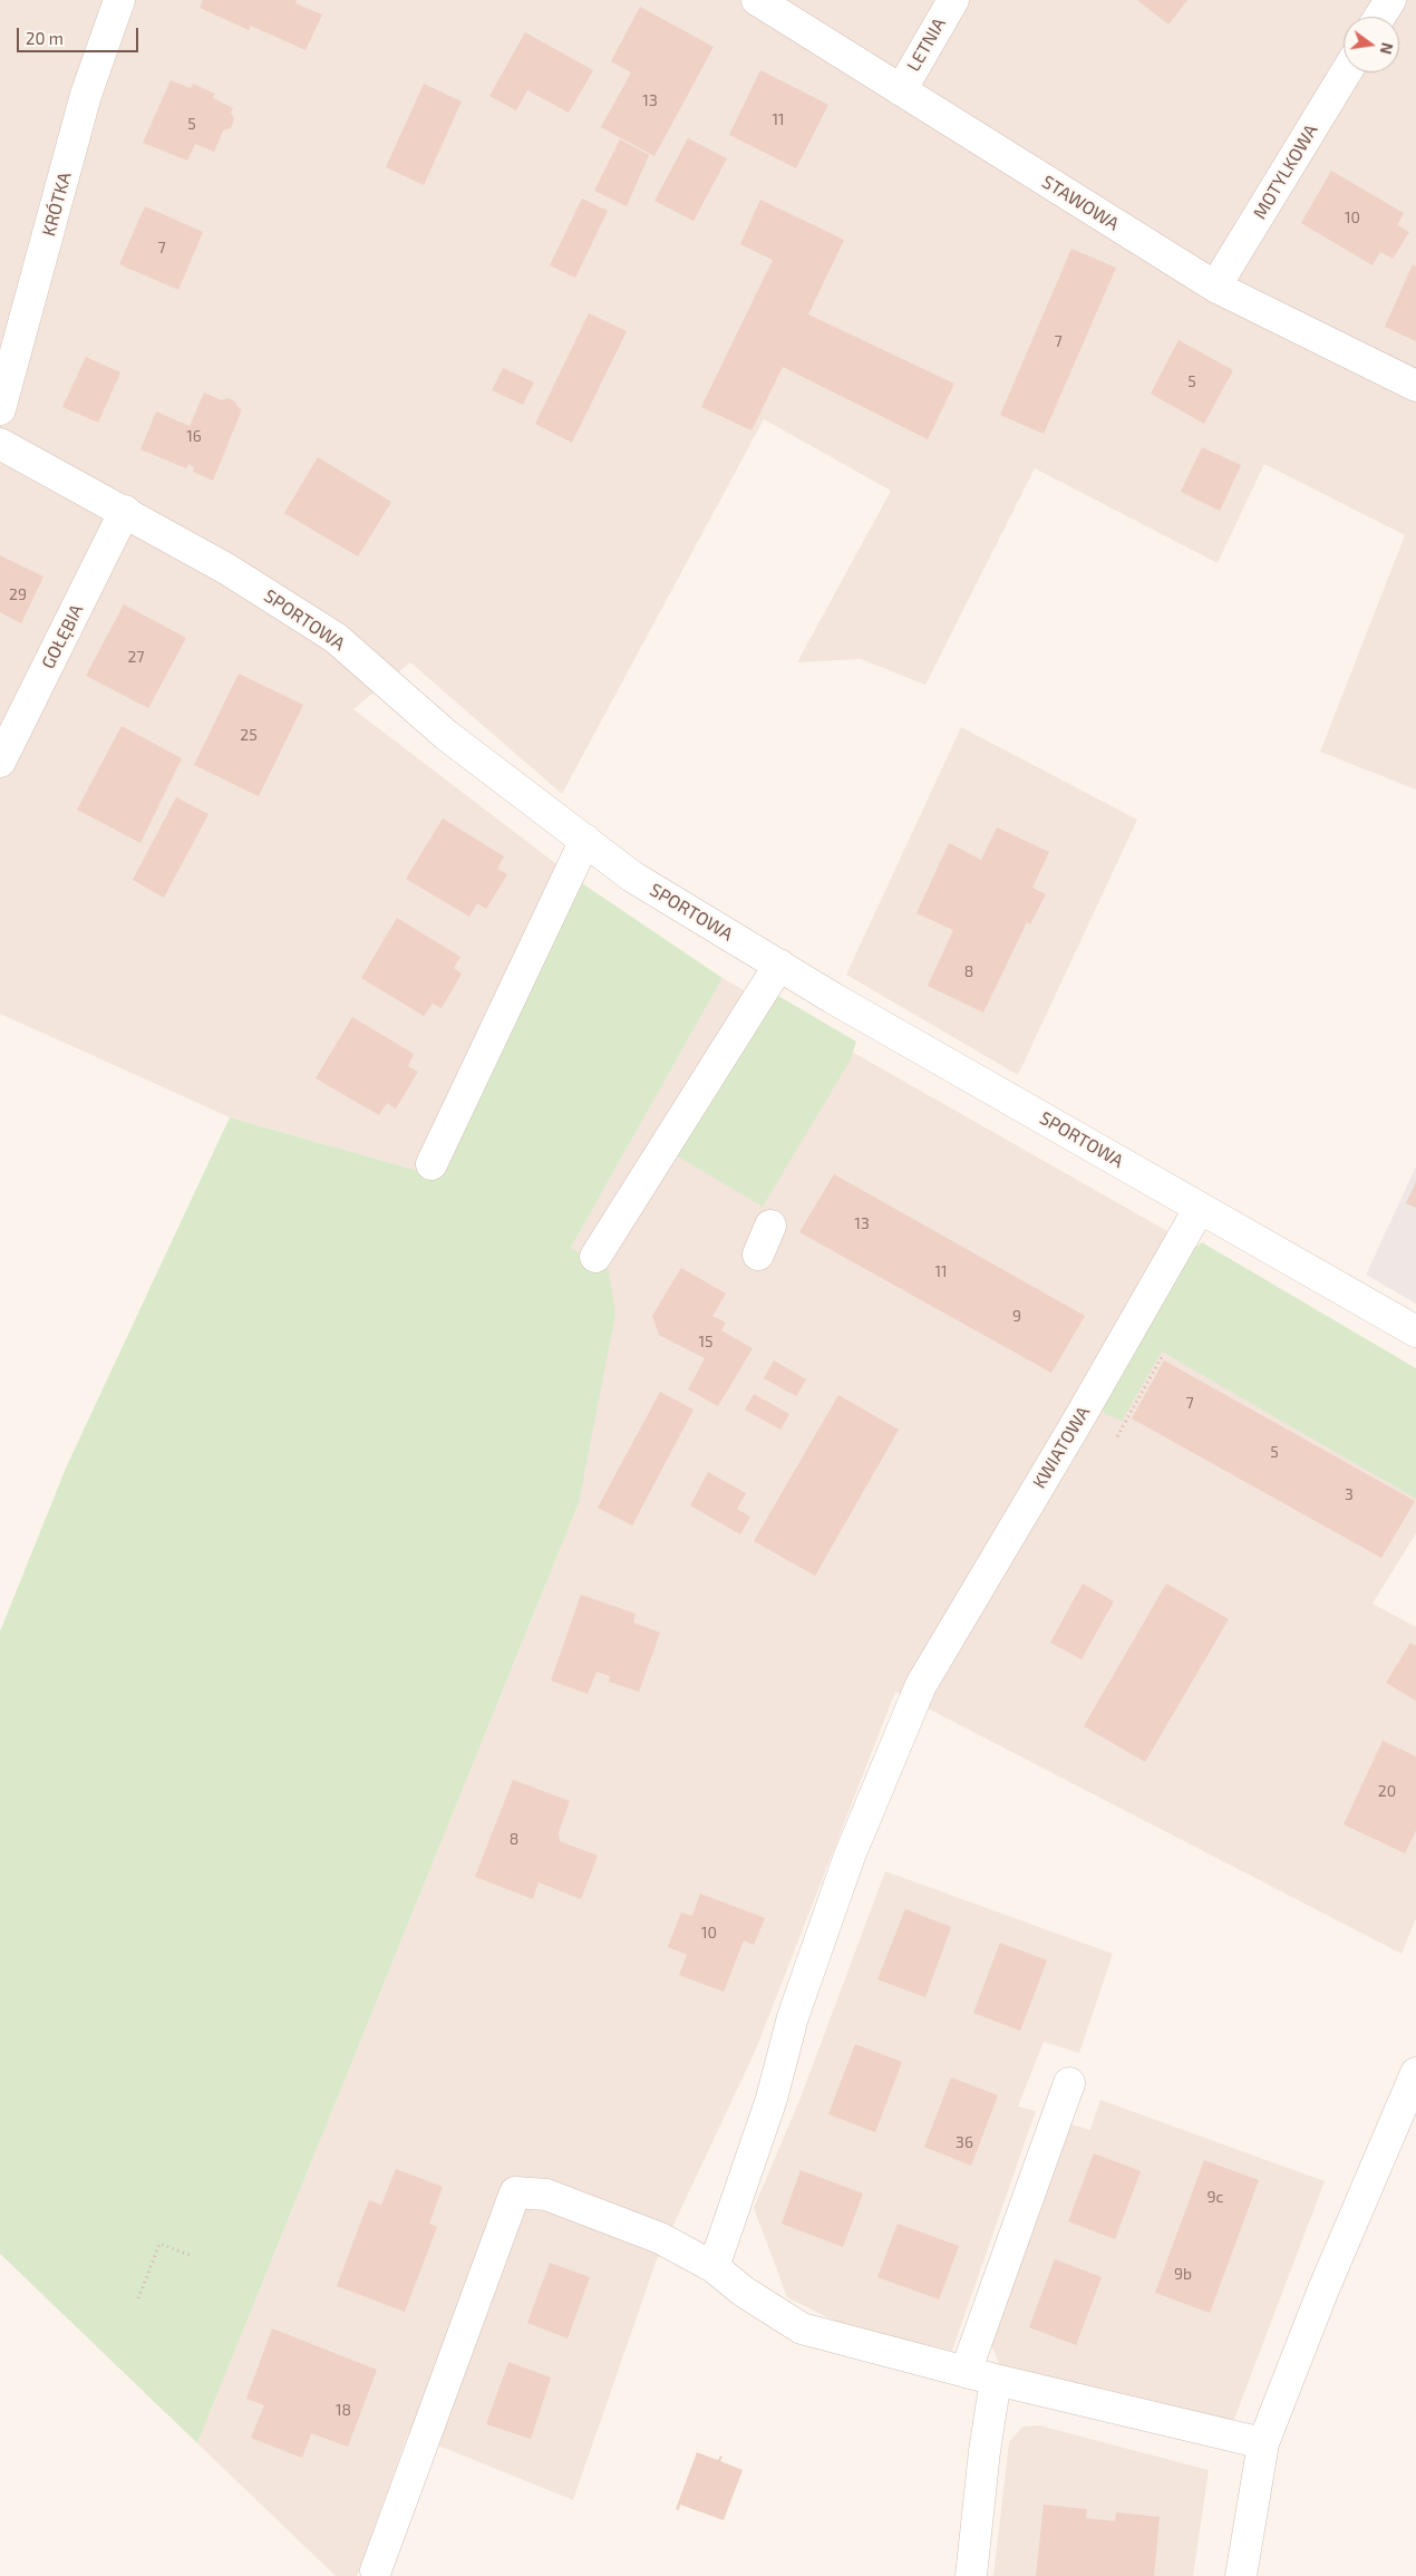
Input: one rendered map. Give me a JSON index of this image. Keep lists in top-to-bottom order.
{
  "streets": {
    "street": [
      "LETNIA",
      "MOTYLKOWA",
      "STAWOWA",
      "KRÓTKA",
      "SPORTOWA",
      "GOŁĘBIA",
      "KWIATOWA"
    ]
  },
  "crossings": [
    ["LETNIA", "STAWOWA"],
    ["MOTYLKOWA", "STAWOWA"],
    ["SPORTOWA", "GOŁĘBIA"],
    ["SPORTOWA", "KWIATOWA"]
  ],
  "house_numbers": [
    "13",
    "11",
    "5",
    "10",
    "7",
    "7",
    "5",
    "16",
    "29",
    "27",
    "25",
    "8",
    "13",
    "11",
    "9",
    "15",
    "7",
    "5",
    "3",
    "20",
    "8",
    "10",
    "36",
    "9c",
    "9b",
    "18"
  ],
  "scale_bar": "20 m",
  "north": "right"
}
